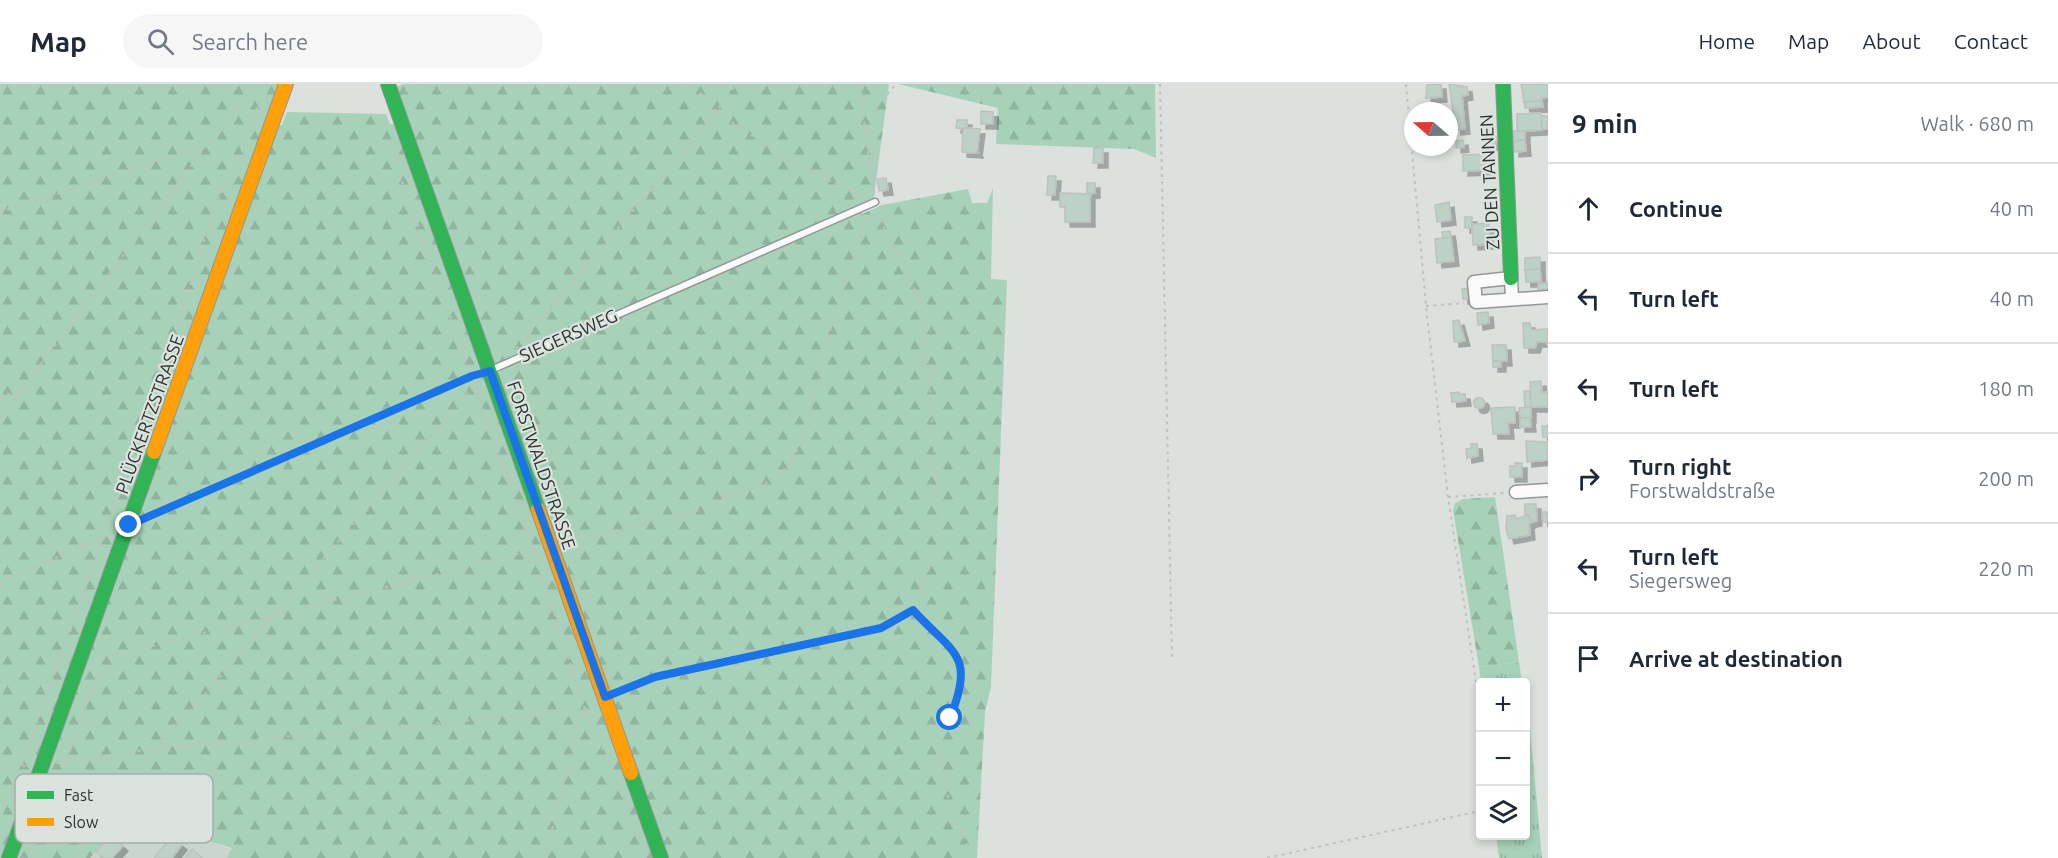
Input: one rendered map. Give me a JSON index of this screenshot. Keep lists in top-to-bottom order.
{
  "streets": {
    "street": ["ZU DEN TANNEN", "PLÜCKERTZSTRASSE", "FORSTWALDSTRASSE"],
    "lane": ["SIEGERSWEG"]
  },
  "crossings": [
    ["SIEGERSWEG", "FORSTWALDSTRASSE"]
  ],
  "legend": ["Fast", "Slow"],
  "north": "left",
  "page": {
    "header": "Map",
    "search": "Search here",
    "nav": [
      "Home",
      "Map",
      "About",
      "Contact"
    ],
    "heading": ["9 min", "Walk · 680 m"],
    "list": [
      ["Continue", "40 m"],
      ["Turn left", "40 m"],
      ["Turn left", "180 m"],
      ["Turn right", "Forstwaldstraße", "200 m"],
      ["Turn left", "Siegersweg", "220 m"],
      "Arrive at destination"
    ],
    "map_buttons": ["+", "−"]
  }
}
